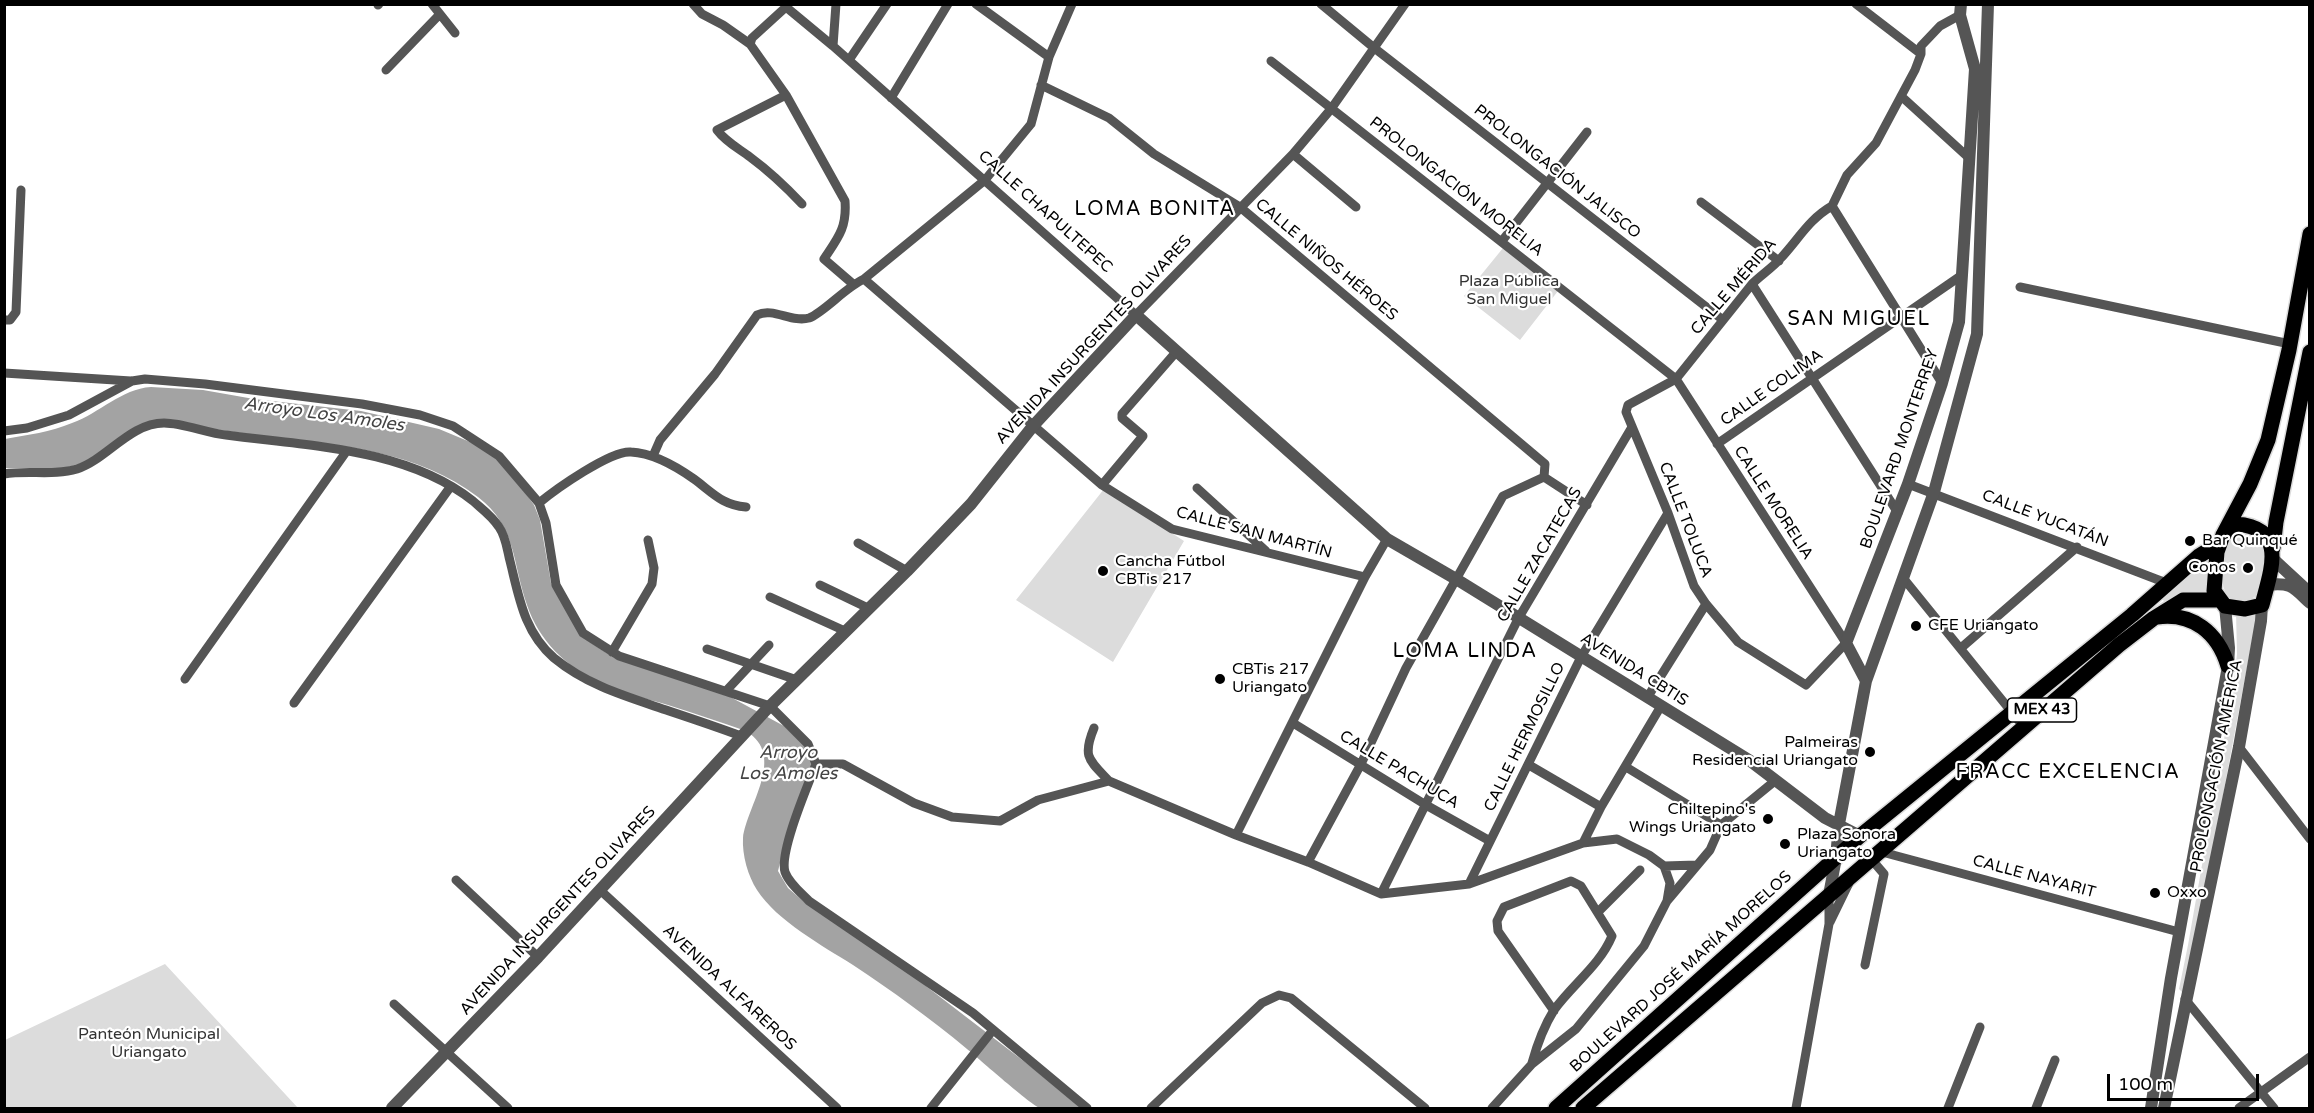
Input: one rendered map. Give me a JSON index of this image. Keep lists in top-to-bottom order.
{
  "streets": {
    "main road": ["MEX 43", "BOULEVARD JOSÉ MARÍA MORELOS"],
    "street": [
      "PROLONGACIÓN JALISCO",
      "PROLONGACIÓN MORELIA",
      "CALLE CHAPULTEPEC",
      "CALLE NIÑOS HÉROES",
      "CALLE MÉRIDA",
      "AVENIDA INSURGENTES OLIVARES",
      "CALLE COLIMA",
      "BOULEVARD MONTERREY",
      "CALLE MORELIA",
      "CALLE YUCATÁN",
      "CALLE TOLUCA",
      "CALLE SAN MARTÍN",
      "CALLE ZACATECAS",
      "AVENIDA CBTIS",
      "CALLE HERMOSILLO",
      "PROLONGACIÓN AMÉRICA",
      "CALLE PACHUCA",
      "CALLE NAYARIT",
      "AVENIDA ALFAREROS"
    ]
  },
  "crossings": [
    ["PROLONGACIÓN JALISCO", "CALLE MÉRIDA"],
    ["PROLONGACIÓN JALISCO", "AVENIDA INSURGENTES OLIVARES"],
    ["PROLONGACIÓN MORELIA", "CALLE MÉRIDA"],
    ["PROLONGACIÓN MORELIA", "AVENIDA INSURGENTES OLIVARES"],
    ["PROLONGACIÓN MORELIA", "CALLE MORELIA"],
    ["CALLE CHAPULTEPEC", "AVENIDA INSURGENTES OLIVARES"],
    ["CALLE CHAPULTEPEC", "AVENIDA CBTIS"],
    ["CALLE NIÑOS HÉROES", "AVENIDA INSURGENTES OLIVARES"],
    ["CALLE MÉRIDA", "CALLE MORELIA"],
    ["CALLE MÉRIDA", "CALLE TOLUCA"],
    ["AVENIDA INSURGENTES OLIVARES", "CALLE SAN MARTÍN"],
    ["AVENIDA INSURGENTES OLIVARES", "AVENIDA ALFAREROS"],
    ["CALLE COLIMA", "BOULEVARD MONTERREY"],
    ["CALLE COLIMA", "CALLE MORELIA"],
    ["BOULEVARD MONTERREY", "CALLE MORELIA"],
    ["BOULEVARD MONTERREY", "CALLE YUCATÁN"],
    ["BOULEVARD MONTERREY", "CALLE TOLUCA"],
    ["CALLE MORELIA", "CALLE TOLUCA"],
    ["CALLE YUCATÁN", "BOULEVARD JOSÉ MARÍA MORELOS"],
    ["CALLE TOLUCA", "CALLE ZACATECAS"],
    ["CALLE TOLUCA", "CALLE HERMOSILLO"],
    ["CALLE ZACATECAS", "AVENIDA CBTIS"],
    ["CALLE ZACATECAS", "CALLE PACHUCA"],
    ["AVENIDA CBTIS", "CALLE HERMOSILLO"],
    ["AVENIDA CBTIS", "BOULEVARD JOSÉ MARÍA MORELOS"],
    ["MEX 43", "PROLONGACIÓN AMÉRICA"],
    ["MEX 43", "CALLE NAYARIT"],
    ["MEX 43", "BOULEVARD JOSÉ MARÍA MORELOS"],
    ["CALLE HERMOSILLO", "CALLE PACHUCA"],
    ["PROLONGACIÓN AMÉRICA", "CALLE NAYARIT"],
    ["PROLONGACIÓN AMÉRICA", "BOULEVARD JOSÉ MARÍA MORELOS"]
  ],
  "districts": [
    "LOMA BONITA",
    "SAN MIGUEL",
    "LOMA LINDA",
    "FRACC EXCELENCIA"
  ],
  "water": ["Arroyo Los Amoles"],
  "parks": ["Plaza Pública San Miguel", "Panteón Municipal Uriangato"],
  "places": [
    "Bar Quinqué",
    "Conos",
    "Cancha Fútbol CBTis 217",
    "CFE Uriangato",
    "CBTis 217 Uriangato",
    "Palmeiras Residencial Uriangato",
    "Chiltepino's Wings Uriangato",
    "Plaza Sonora Uriangato",
    "Oxxo"
  ],
  "scale_bar": "100 m"
}
